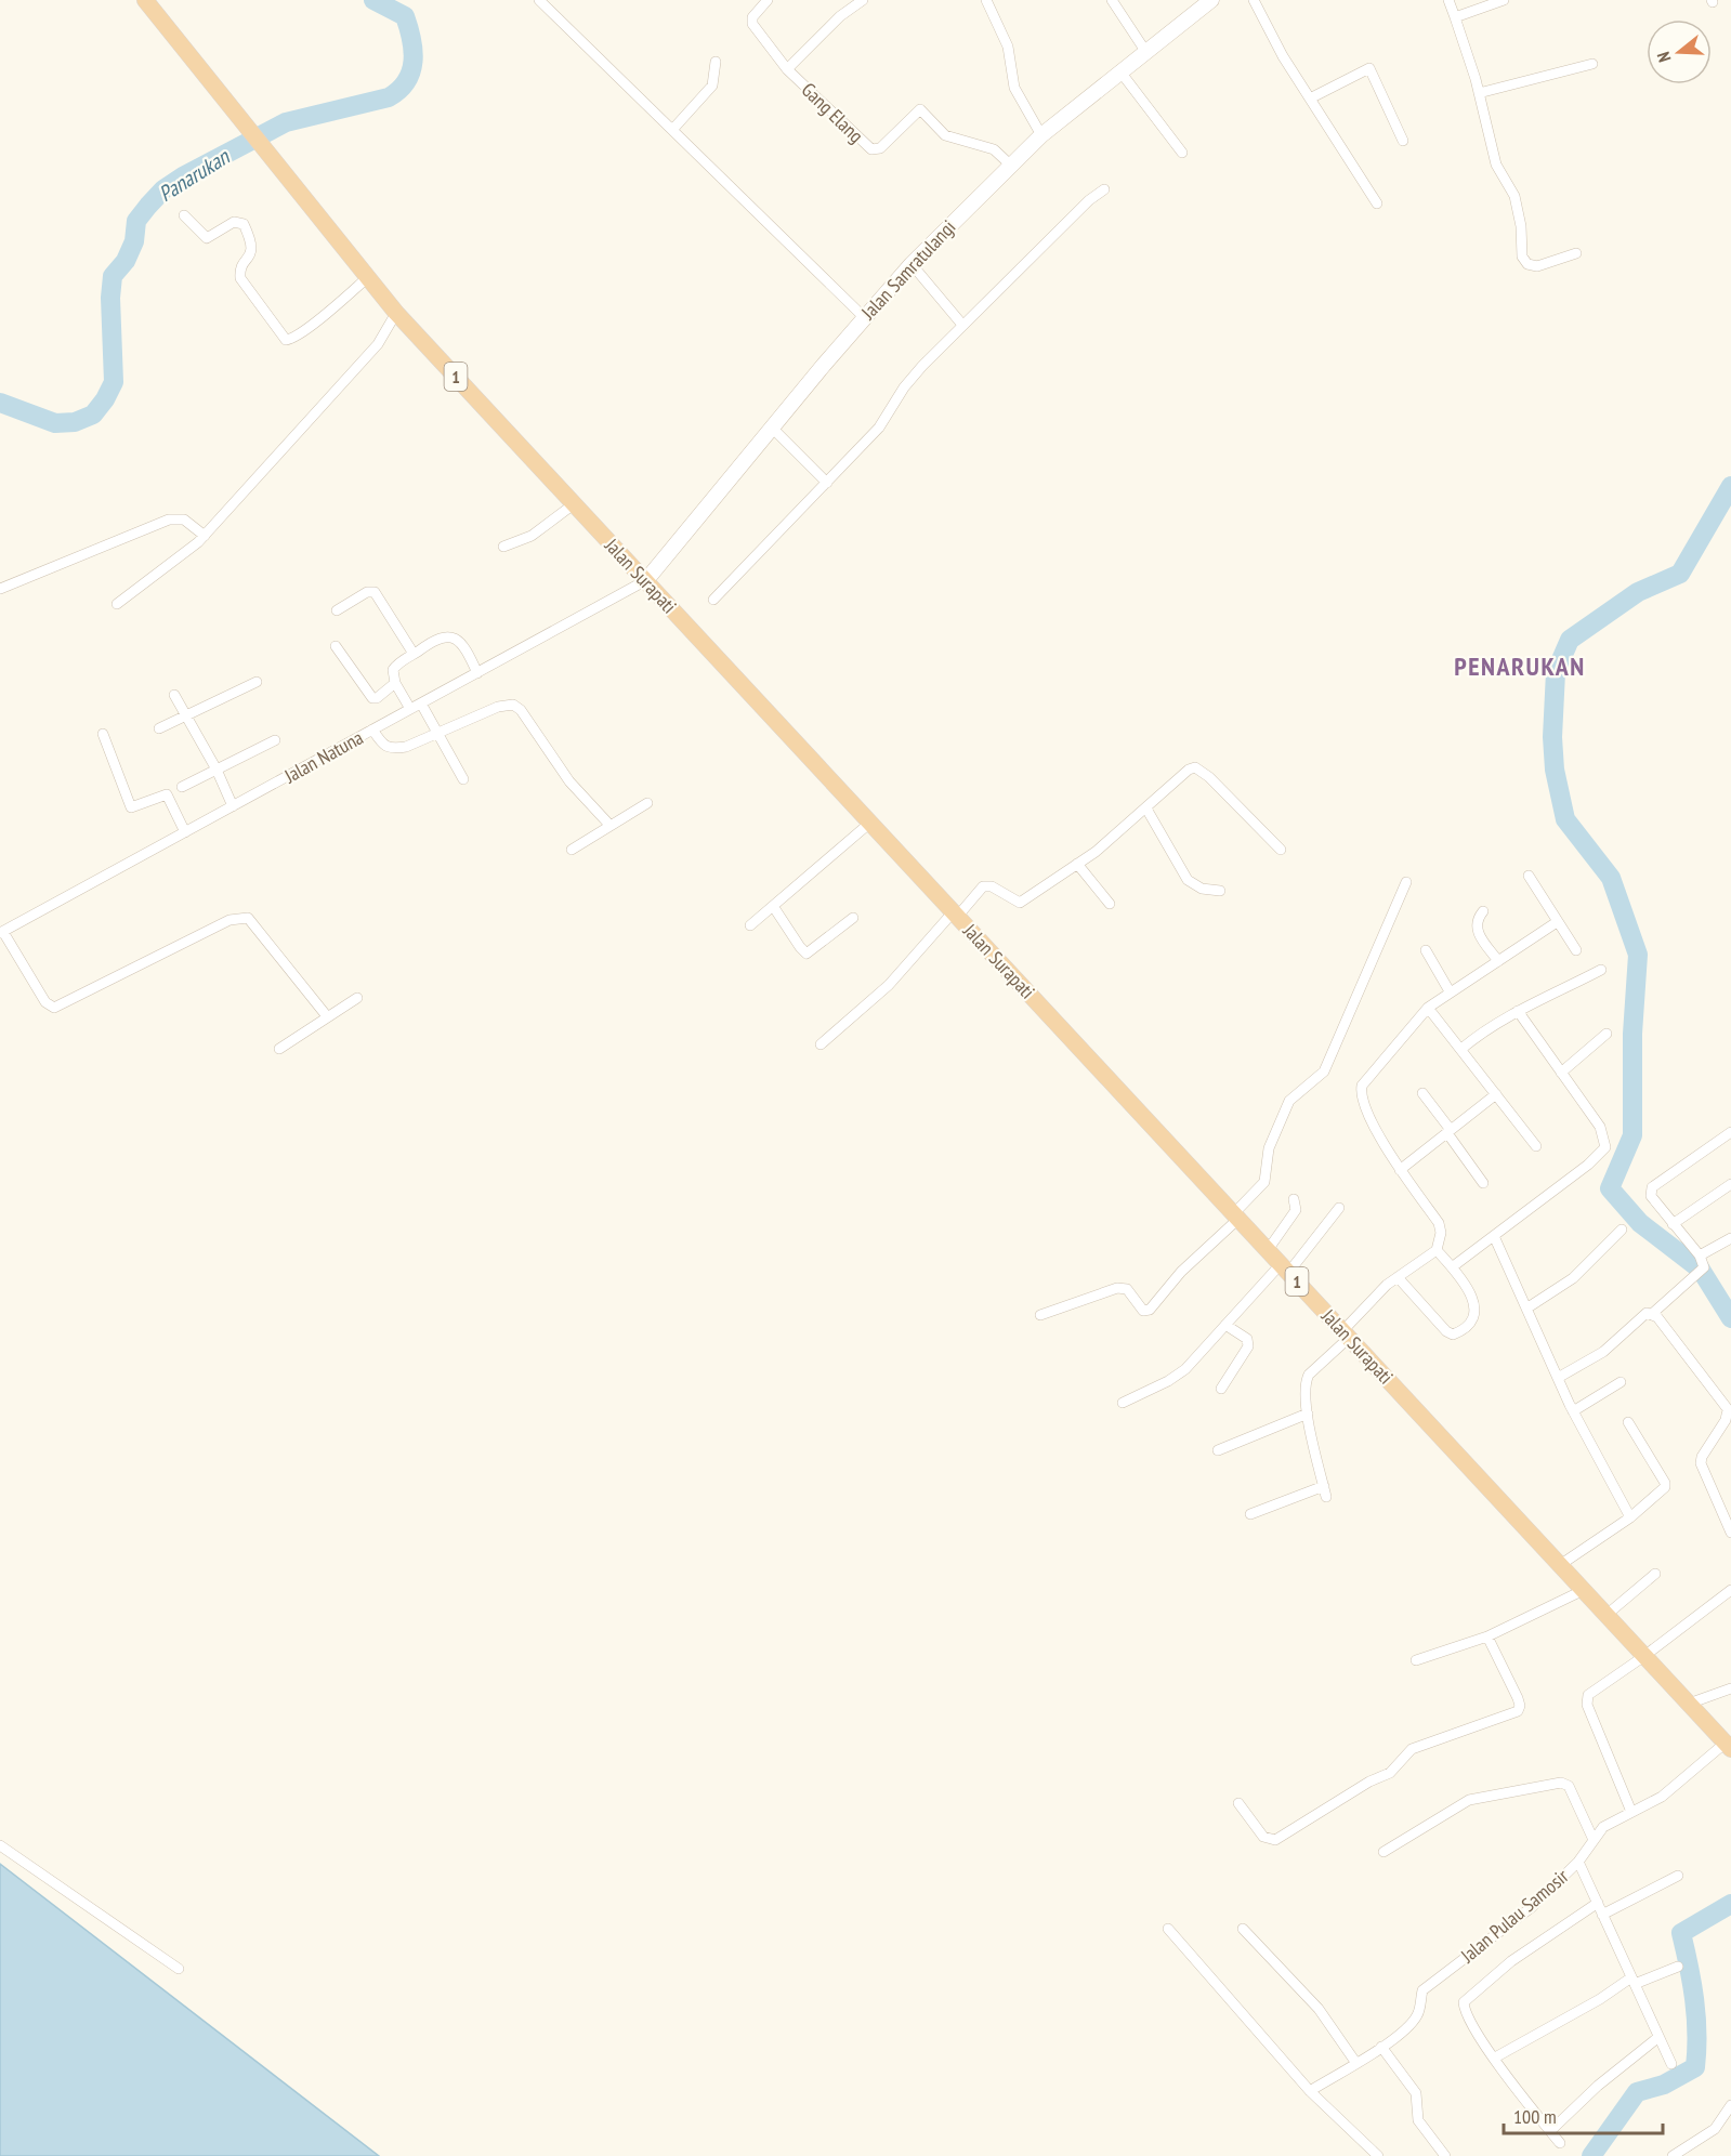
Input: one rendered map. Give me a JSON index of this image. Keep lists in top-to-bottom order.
{
  "streets": {
    "highway": ["1", "Jalan Surapati"],
    "main road": ["Jalan Samratulangi"],
    "street": ["Gang Elang", "Jalan Natuna", "Jalan Pulau Samosir"]
  },
  "crossings": [
    ["Gang Elang", "Jalan Samratulangi"],
    ["Jalan Samratulangi", "Jalan Surapati"],
    ["Jalan Samratulangi", "Jalan Natuna"],
    ["Jalan Surapati", "Jalan Natuna"],
    ["Jalan Surapati", "Jalan Pulau Samosir"]
  ],
  "districts": ["PENARUKAN"],
  "water": ["Panarukan"],
  "scale_bar": "100 m",
  "north": "left"
}
